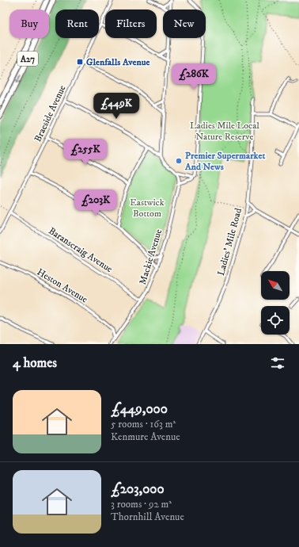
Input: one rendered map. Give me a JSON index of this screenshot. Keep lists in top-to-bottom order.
{
  "streets": {
    "highway": ["A27"],
    "street": [
      "Braeside Avenue",
      "Ladies' Mile Road",
      "Baranscraig Avenue",
      "Mackie Avenue",
      "Heston Avenue"
    ]
  },
  "crossings": [
    ["Braeside Avenue", "Baranscraig Avenue"],
    ["Baranscraig Avenue", "Mackie Avenue"],
    ["Mackie Avenue", "Heston Avenue"]
  ],
  "parks": ["Ladies Mile Local Nature Reserve", "Eastwick Bottom"],
  "places": {
    "transit": ["Glenfalls Avenue"],
    "other": ["Premier Supermarket And News"]
  },
  "north": "top left",
  "page": {
    "chip": [
      "Buy",
      "Rent",
      "Filters",
      "New"
    ],
    "price": [
      "£286K",
      "£449K",
      "£255K",
      "£203K"
    ],
    "heading": "4 homes",
    "list": [
      {
        "name": "£449,000",
        "note": "5 rooms · 163 m² · Kenmure Avenue"
      },
      {
        "name": "£203,000",
        "note": "3 rooms · 92 m² · Thornhill Avenue"
      }
    ]
  }
}
